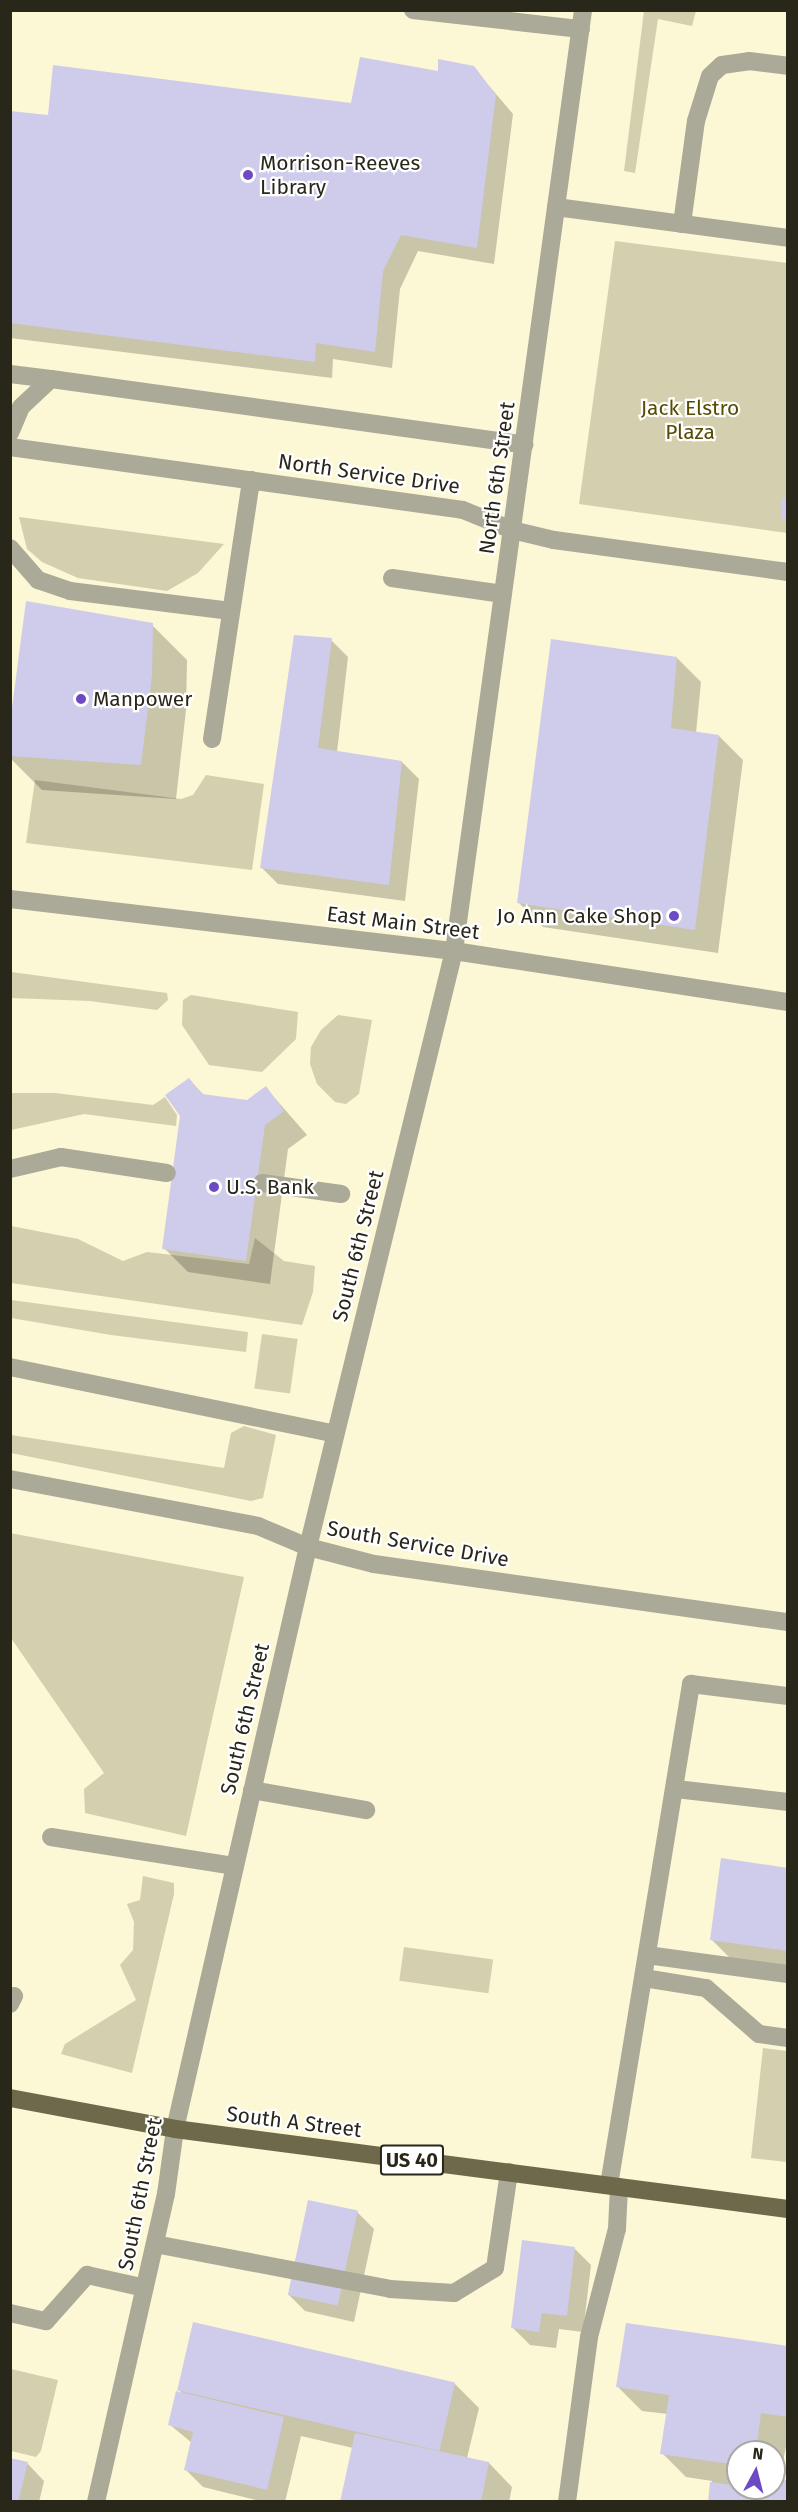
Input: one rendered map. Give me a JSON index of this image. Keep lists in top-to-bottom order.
{
  "streets": {
    "main road": ["South A Street", "US 40"],
    "street": [
      "North Service Drive",
      "North 6th Street",
      "East Main Street",
      "South 6th Street",
      "South Service Drive"
    ]
  },
  "crossings": [
    ["North Service Drive", "North 6th Street"],
    ["North 6th Street", "East Main Street"],
    ["North 6th Street", "South 6th Street"],
    ["East Main Street", "South 6th Street"],
    ["South 6th Street", "South Service Drive"],
    ["South 6th Street", "South A Street"]
  ],
  "parks": ["Jack Elstro Plaza"],
  "places": [
    "Morrison-Reeves Library",
    "Manpower",
    "Jo Ann Cake Shop",
    "U.S. Bank"
  ],
  "north": "top"
}
